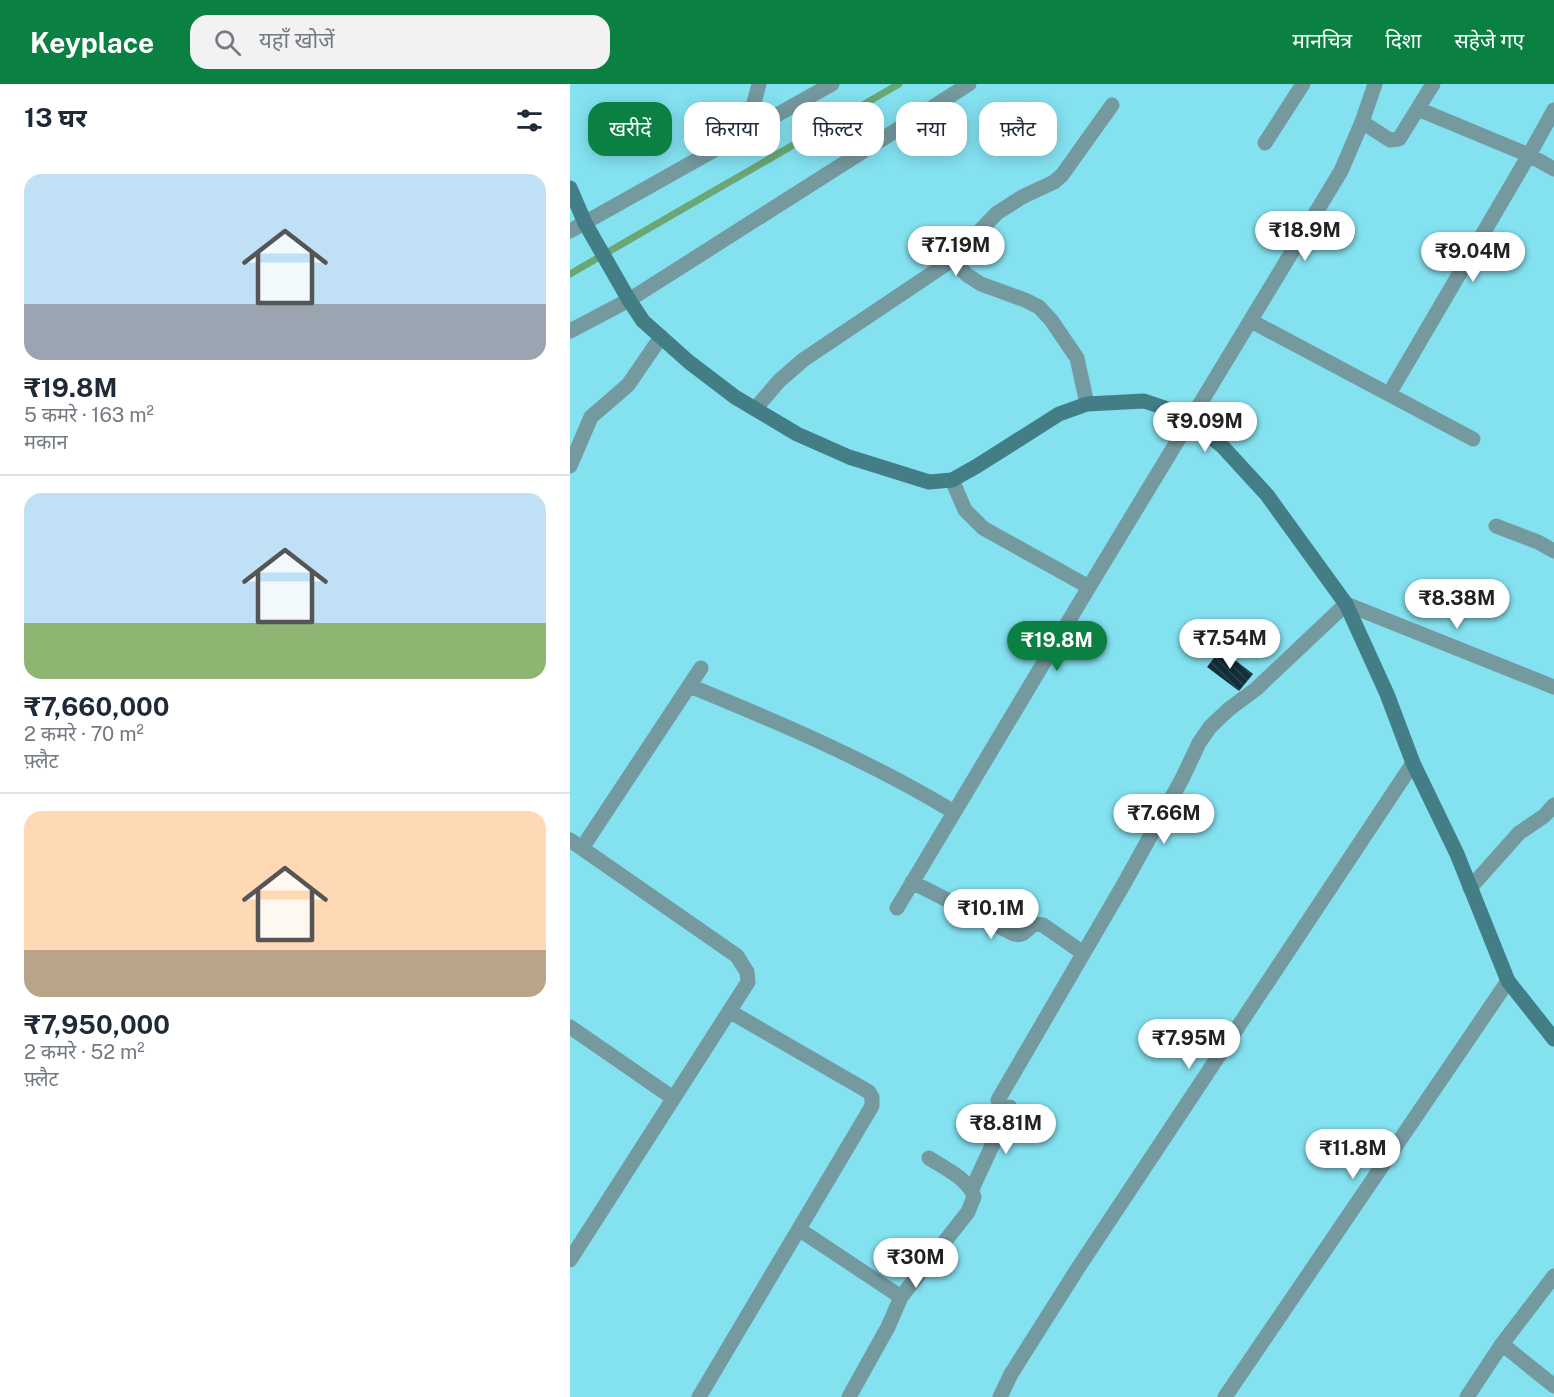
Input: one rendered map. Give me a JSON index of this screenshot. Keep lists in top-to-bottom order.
{
  "page": {
    "header": "Keyplace",
    "search": "यहाँ खोजें",
    "nav": ["मानचित्र", "दिशा", "सहेजे गए"],
    "heading": "13 घर",
    "chip": [
      "खरीदें",
      "किराया",
      "फ़िल्टर",
      "नया",
      "फ़्लैट"
    ],
    "list": [
      {
        "name": "₹19.8M",
        "note": "5 कमरे · 163 m² · मकान"
      },
      {
        "name": "₹7,660,000",
        "note": "2 कमरे · 70 m² · फ़्लैट"
      },
      {
        "name": "₹7,950,000",
        "note": "2 कमरे · 52 m² · फ़्लैट"
      }
    ],
    "price": [
      "₹18.9M",
      "₹7.19M",
      "₹9.04M",
      "₹9.09M",
      "₹8.38M",
      "₹7.54M",
      "₹19.8M",
      "₹7.66M",
      "₹10.1M",
      "₹7.95M",
      "₹8.81M",
      "₹11.8M",
      "₹30M"
    ]
  }
}
